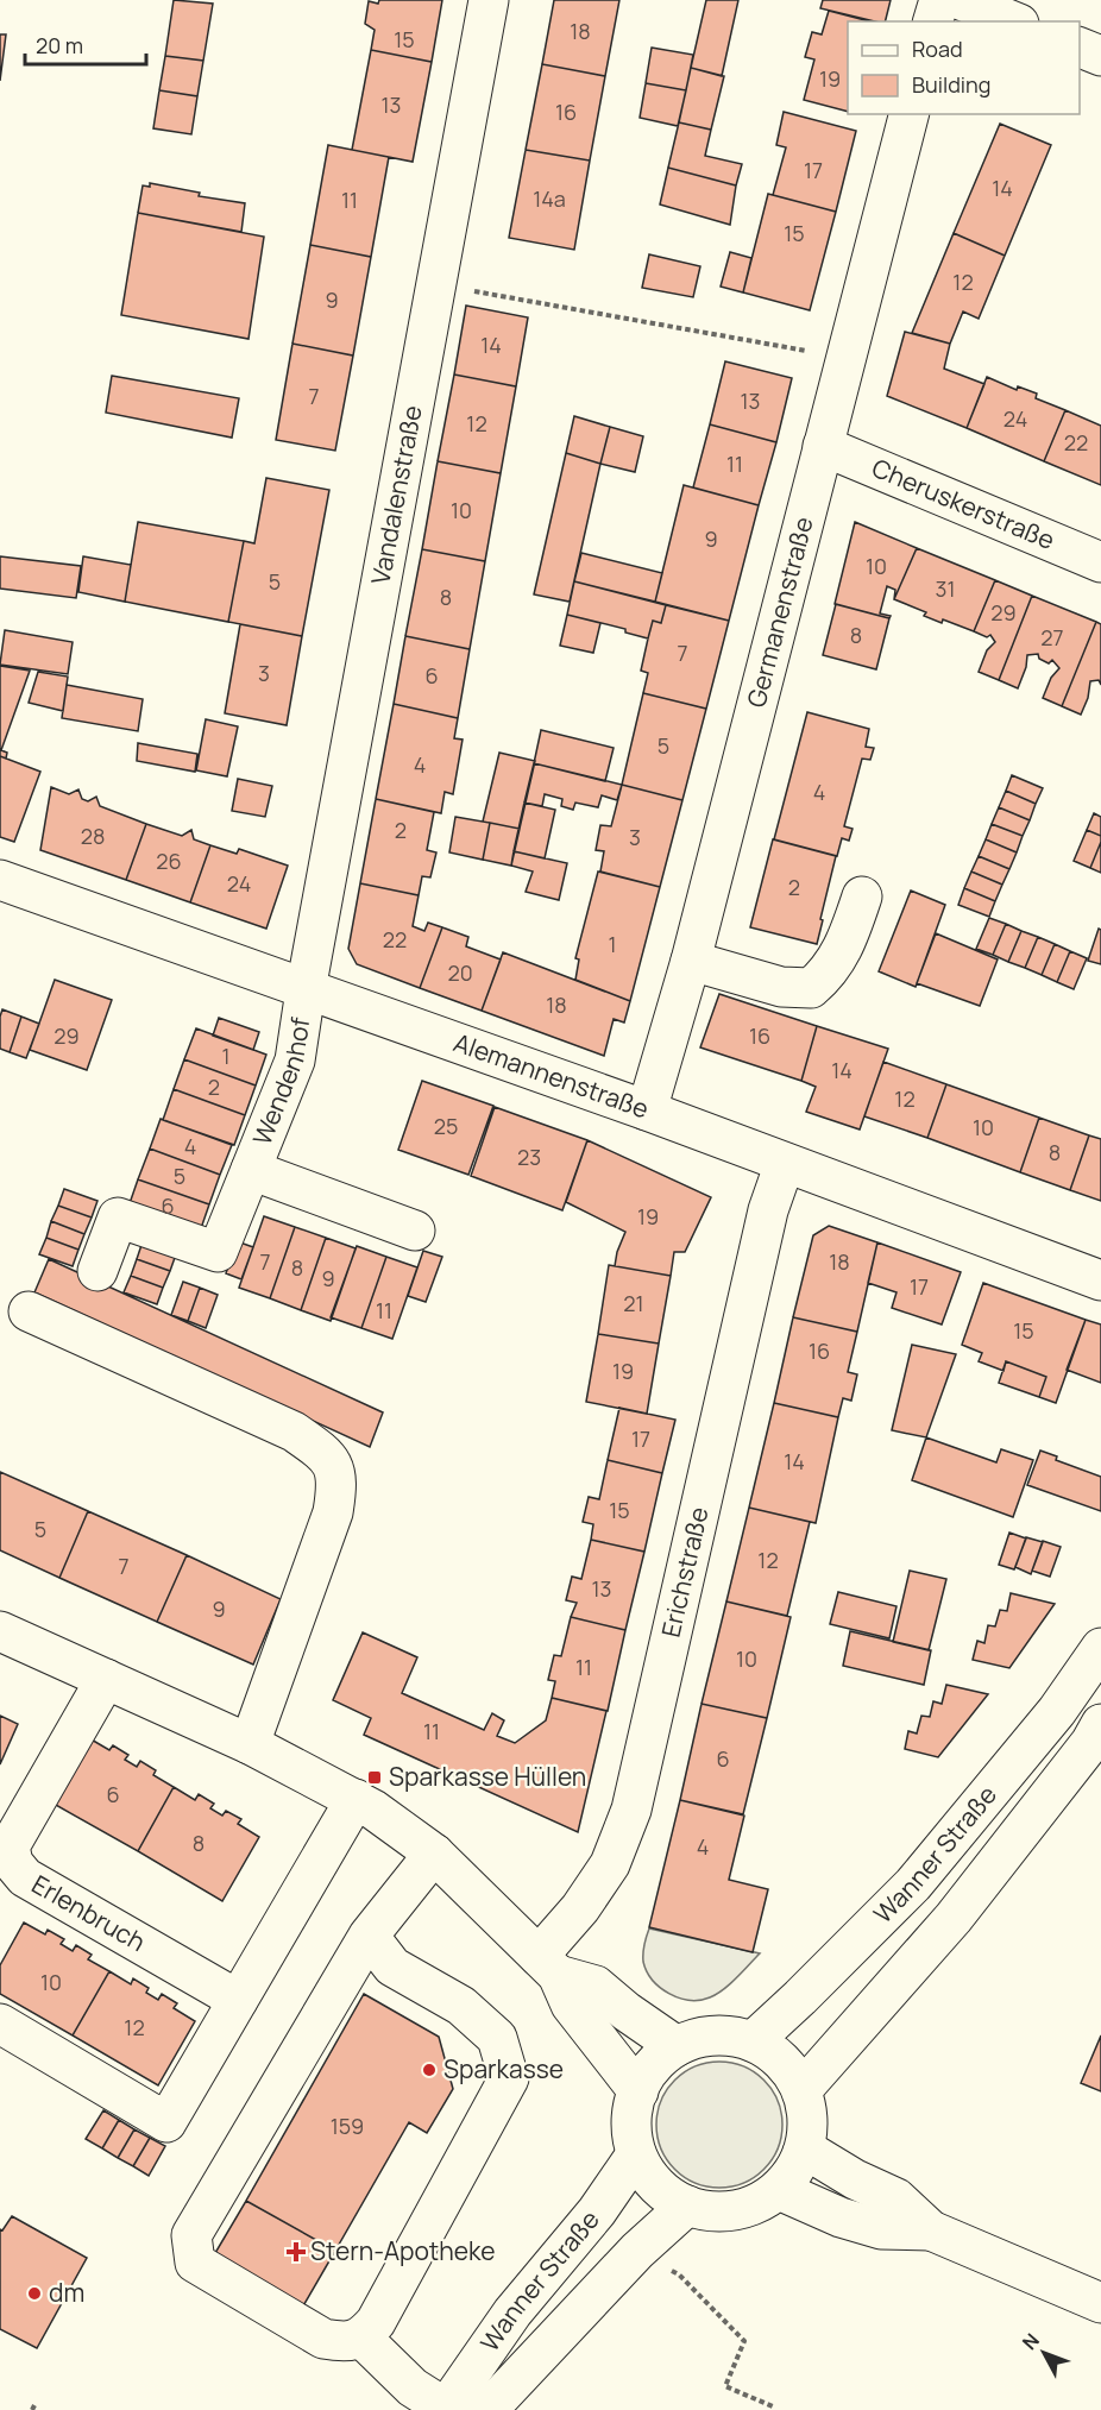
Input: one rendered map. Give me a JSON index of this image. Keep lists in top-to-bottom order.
{
  "streets": {
    "street": [
      "Vandalenstraße",
      "Cheruskerstraße",
      "Germanenstraße",
      "Alemannenstraße",
      "Wendenhof",
      "Erichstraße",
      "Wanner Straße",
      "Erlenbruch"
    ]
  },
  "crossings": [
    ["Vandalenstraße", "Alemannenstraße"],
    ["Vandalenstraße", "Wendenhof"],
    ["Cheruskerstraße", "Germanenstraße"],
    ["Germanenstraße", "Alemannenstraße"],
    ["Alemannenstraße", "Wendenhof"],
    ["Alemannenstraße", "Erichstraße"]
  ],
  "places": {
    "transit": ["Sparkasse Hüllen"],
    "other": ["Sparkasse", "dm"],
    "health": ["Stern-Apotheke"]
  },
  "house_numbers": [
    "18",
    "15",
    "19",
    "13",
    "16",
    "17",
    "14",
    "14a",
    "11",
    "15",
    "12",
    "9",
    "14",
    "7",
    "13",
    "24",
    "12",
    "22",
    "11",
    "10",
    "9",
    "10",
    "5",
    "31",
    "8",
    "29",
    "8",
    "27",
    "7",
    "3",
    "6",
    "5",
    "4",
    "4",
    "2",
    "28",
    "3",
    "26",
    "24",
    "2",
    "22",
    "1",
    "20",
    "18",
    "29",
    "16",
    "1",
    "14",
    "2",
    "12",
    "25",
    "10",
    "4",
    "8",
    "23",
    "5",
    "6",
    "19",
    "7",
    "18",
    "8",
    "9",
    "17",
    "21",
    "11",
    "15",
    "16",
    "19",
    "17",
    "14",
    "15",
    "5",
    "12",
    "7",
    "13",
    "9",
    "10",
    "11",
    "11",
    "6",
    "6",
    "8",
    "4",
    "10",
    "12",
    "159"
  ],
  "legend": ["Road", "Building"],
  "scale_bar": "20 m",
  "north": "top left"
}
